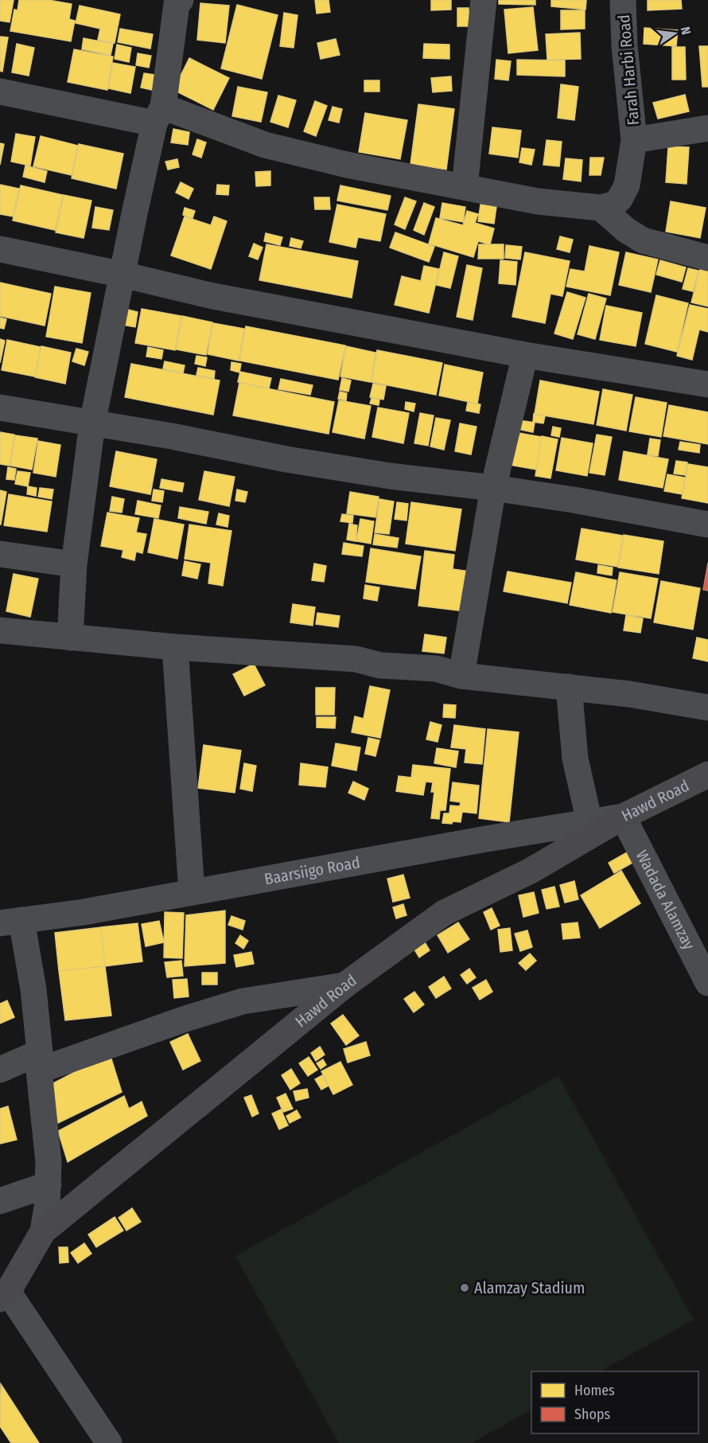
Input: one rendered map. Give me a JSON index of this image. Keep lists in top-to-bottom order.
{
  "streets": {
    "main road": ["Hawd Road"],
    "street": ["Farah Harbi Road", "Baarsiigo Road", "Wadada Alamzay"]
  },
  "crossings": [
    ["Hawd Road", "Baarsiigo Road"],
    ["Hawd Road", "Wadada Alamzay"],
    ["Baarsiigo Road", "Wadada Alamzay"]
  ],
  "places": ["Alamzay Stadium"],
  "legend": ["Homes", "Shops"],
  "north": "right"
}
